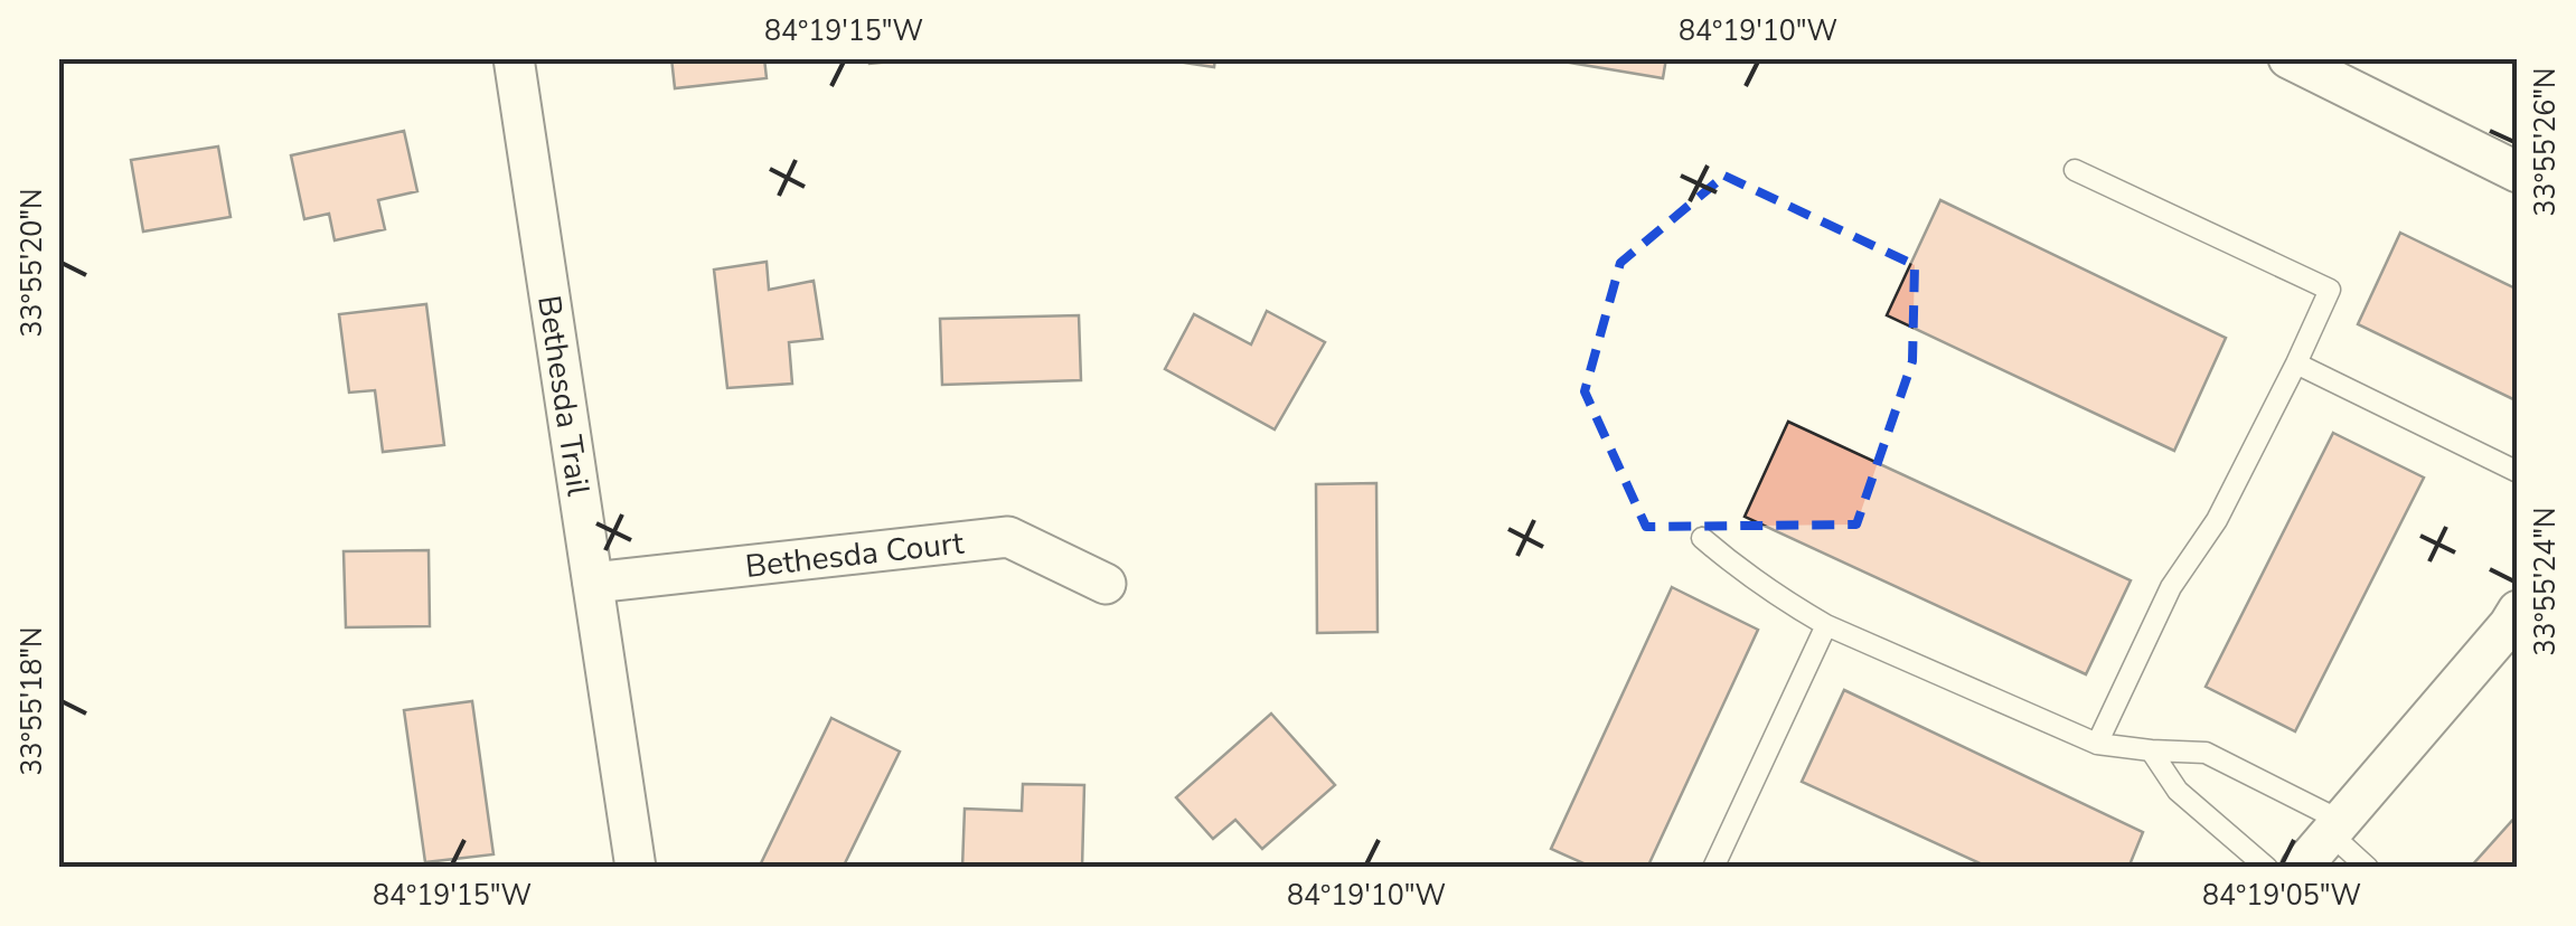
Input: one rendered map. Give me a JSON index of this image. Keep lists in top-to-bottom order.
{
  "streets": {
    "street": ["Bethesda Trail", "Bethesda Court"]
  },
  "crossings": [
    ["Bethesda Trail", "Bethesda Court"]
  ],
  "coordinates": [
    "84°19'15\"W",
    "84°19'10\"W",
    "33°55'26\"N",
    "33°55'20\"N",
    "33°55'24\"N",
    "33°55'18\"N",
    "84°19'05\"W"
  ]
}
